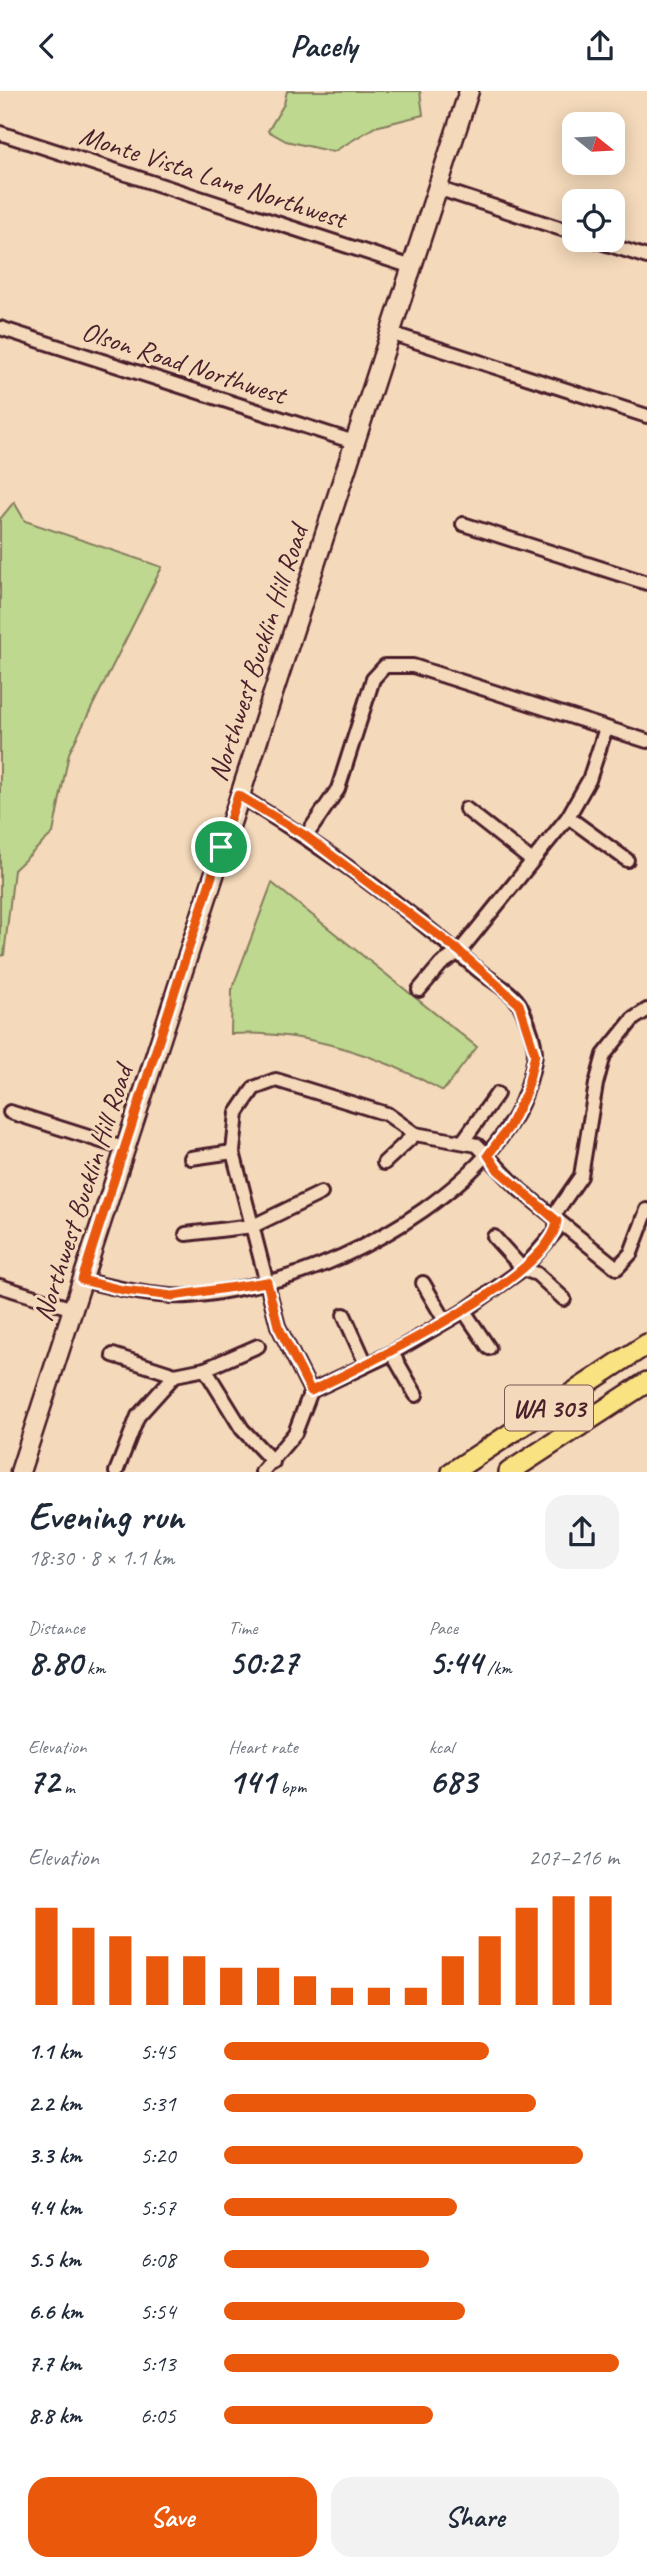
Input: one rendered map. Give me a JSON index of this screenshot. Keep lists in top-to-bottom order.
{
  "streets": {
    "highway": ["WA 303"],
    "main road": ["Northwest Bucklin Hill Road"],
    "street": ["Monte Vista Lane Northwest", "Olson Road Northwest"]
  },
  "crossings": [
    ["Monte Vista Lane Northwest", "Northwest Bucklin Hill Road"],
    ["Olson Road Northwest", "Northwest Bucklin Hill Road"]
  ],
  "north": "right",
  "page": {
    "header": "Pacely",
    "heading": ["Evening run", "18:30 · 8 × 1.1 km"],
    "stats": [
      ["Distance", "8.80 km"],
      ["Time", "50:27"],
      ["Pace", "5:44 /km"],
      ["Elevation", "72 m"],
      ["Heart rate", "141 bpm"],
      ["kcal", "683"]
    ],
    "chart": ["Elevation", "207–216 m"],
    "list": [
      {
        "name": "1.1 km",
        "note": "5:45"
      },
      {
        "name": "2.2 km",
        "note": "5:31"
      },
      {
        "name": "3.3 km",
        "note": "5:20"
      },
      {
        "name": "4.4 km",
        "note": "5:57"
      },
      {
        "name": "5.5 km",
        "note": "6:08"
      },
      {
        "name": "6.6 km",
        "note": "5:54"
      },
      {
        "name": "7.7 km",
        "note": "5:13"
      },
      {
        "name": "8.8 km",
        "note": "6:05"
      }
    ],
    "buttons": ["Save", "Share"]
  }
}
